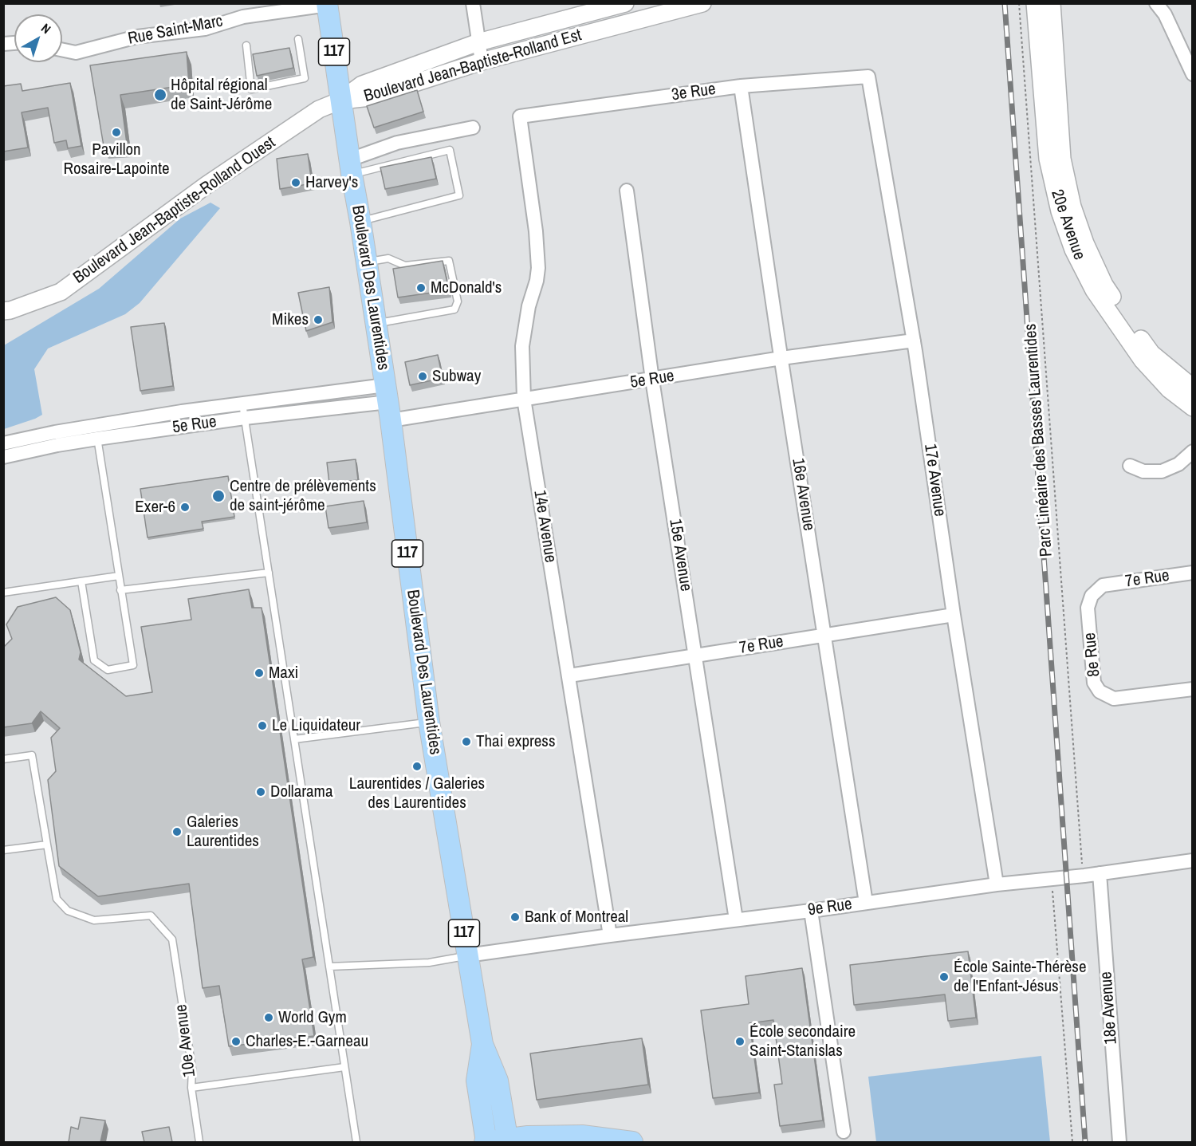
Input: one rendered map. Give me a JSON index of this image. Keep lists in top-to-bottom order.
{
  "streets": {
    "main road": ["117", "Boulevard Des Laurentides"],
    "street": [
      "Rue Saint-Marc",
      "Boulevard Jean-Baptiste-Rolland Est",
      "3e Rue",
      "Boulevard Jean-Baptiste-Rolland Ouest",
      "20e Avenue",
      "5e Rue",
      "17e Avenue",
      "16e Avenue",
      "14e Avenue",
      "15e Avenue",
      "7e Rue",
      "8e Rue",
      "9e Rue",
      "18e Avenue"
    ],
    "lane": ["10e Avenue"],
    "path": ["Parc Linéaire des Basses Laurentides"]
  },
  "crossings": [
    ["Rue Saint-Marc", "117"],
    ["117", "Boulevard Jean-Baptiste-Rolland Est"],
    ["117", "Boulevard Jean-Baptiste-Rolland Ouest"],
    ["117", "Boulevard Des Laurentides"],
    ["Boulevard Jean-Baptiste-Rolland Est", "Boulevard Jean-Baptiste-Rolland Ouest"],
    ["Boulevard Jean-Baptiste-Rolland Est", "Boulevard Des Laurentides"],
    ["3e Rue", "17e Avenue"],
    ["3e Rue", "16e Avenue"],
    ["3e Rue", "14e Avenue"],
    ["Boulevard Jean-Baptiste-Rolland Ouest", "Boulevard Des Laurentides"],
    ["Boulevard Des Laurentides", "5e Rue"],
    ["Boulevard Des Laurentides", "9e Rue"],
    ["5e Rue", "17e Avenue"],
    ["5e Rue", "16e Avenue"],
    ["5e Rue", "14e Avenue"],
    ["5e Rue", "15e Avenue"],
    ["Parc Linéaire des Basses Laurentides", "9e Rue"],
    ["17e Avenue", "7e Rue"],
    ["17e Avenue", "9e Rue"],
    ["16e Avenue", "7e Rue"],
    ["16e Avenue", "9e Rue"],
    ["14e Avenue", "7e Rue"],
    ["14e Avenue", "9e Rue"],
    ["15e Avenue", "7e Rue"],
    ["15e Avenue", "9e Rue"],
    ["7e Rue", "8e Rue"],
    ["9e Rue", "18e Avenue"]
  ],
  "places": [
    "Hôpital régional de Saint-Jérôme",
    "Pavillon Rosaire-Lapointe",
    "Harvey's",
    "McDonald's",
    "Mikes",
    "Subway",
    "Centre de prélèvements de saint-jérôme",
    "Exer-6",
    "Maxi",
    "Le Liquidateur",
    "Thai express",
    "Laurentides / Galeries des Laurentides",
    "Dollarama",
    "Galeries Laurentides",
    "Bank of Montreal",
    "École Sainte-Thérèse de l'Enfant-Jésus",
    "World Gym",
    "Charles-E.-Garneau",
    "École secondaire Saint-Stanislas"
  ],
  "north": "top right"
}
